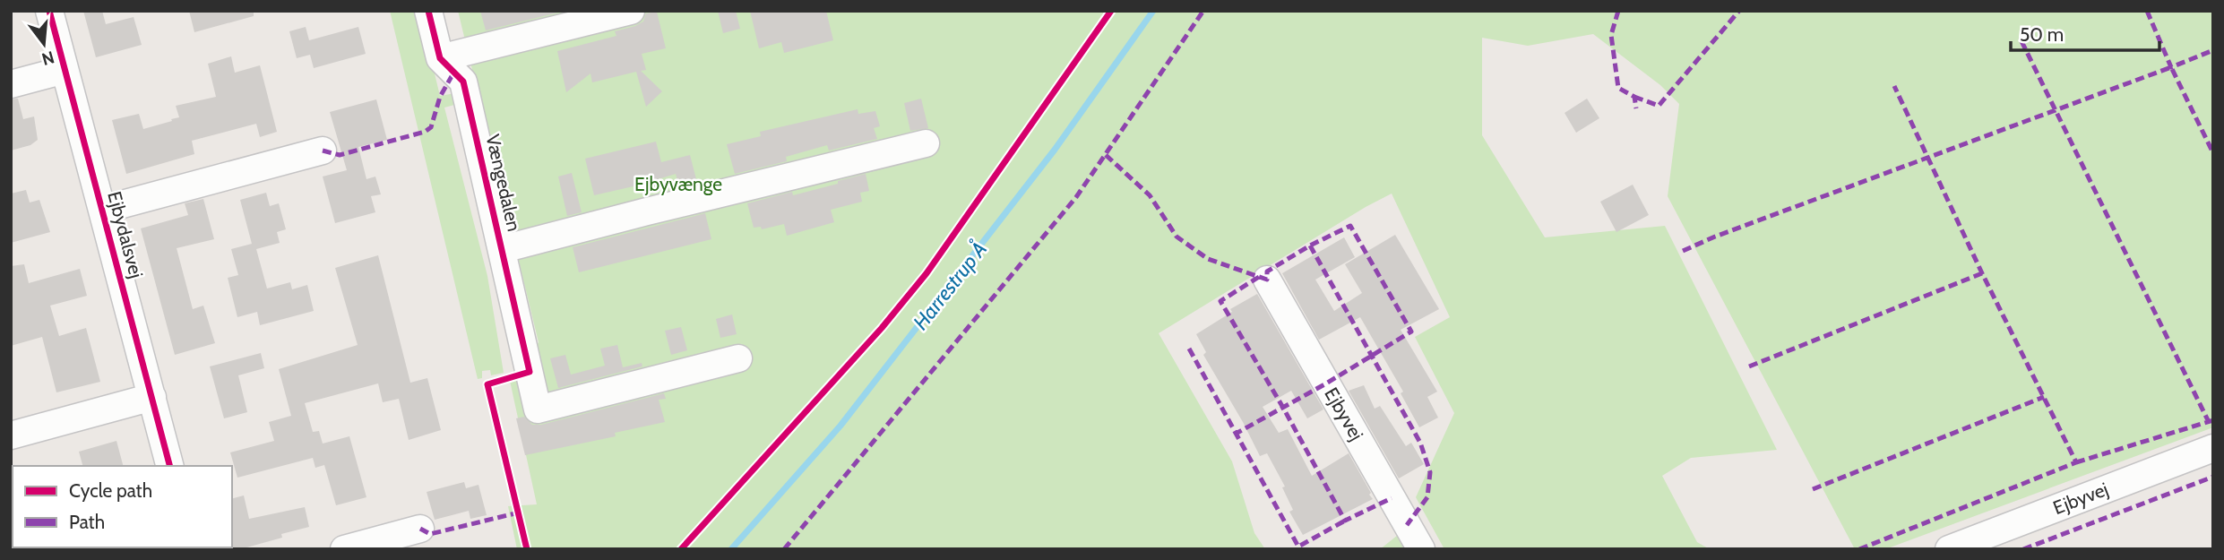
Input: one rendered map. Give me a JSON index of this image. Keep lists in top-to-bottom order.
{
  "streets": {
    "street": ["Vængedalen", "Ejbydalsvej", "Ejbyvej"]
  },
  "water": ["Harrestrup Å"],
  "parks": ["Ejbyvænge"],
  "legend": ["Cycle path", "Path"],
  "scale_bar": "50 m",
  "north": "bottom"
}
